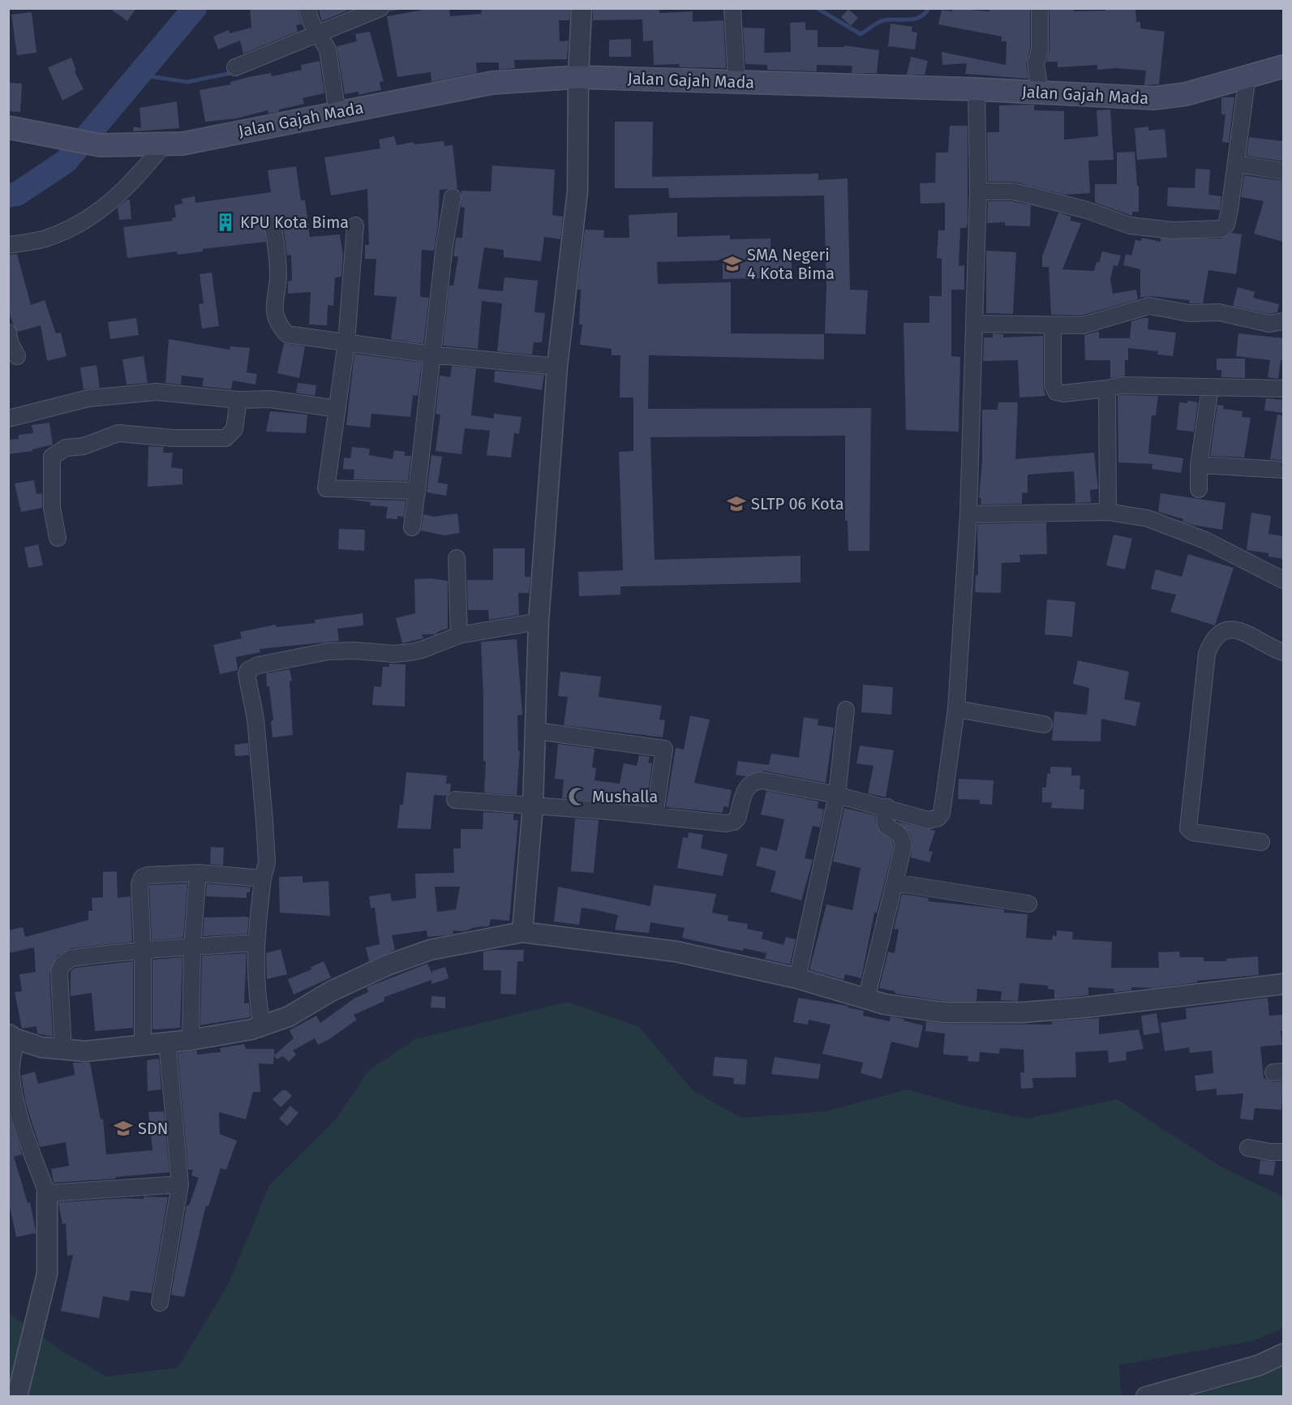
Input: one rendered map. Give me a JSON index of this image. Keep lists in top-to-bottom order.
{
  "streets": {
    "main road": ["Jalan Gajah Mada"]
  },
  "places": {
    "building": ["KPU Kota Bima"],
    "school or university": ["SMA Negeri 4 Kota Bima", "SLTP 06 Kota", "SDN"],
    "mosque": ["Mushalla"]
  }
}
